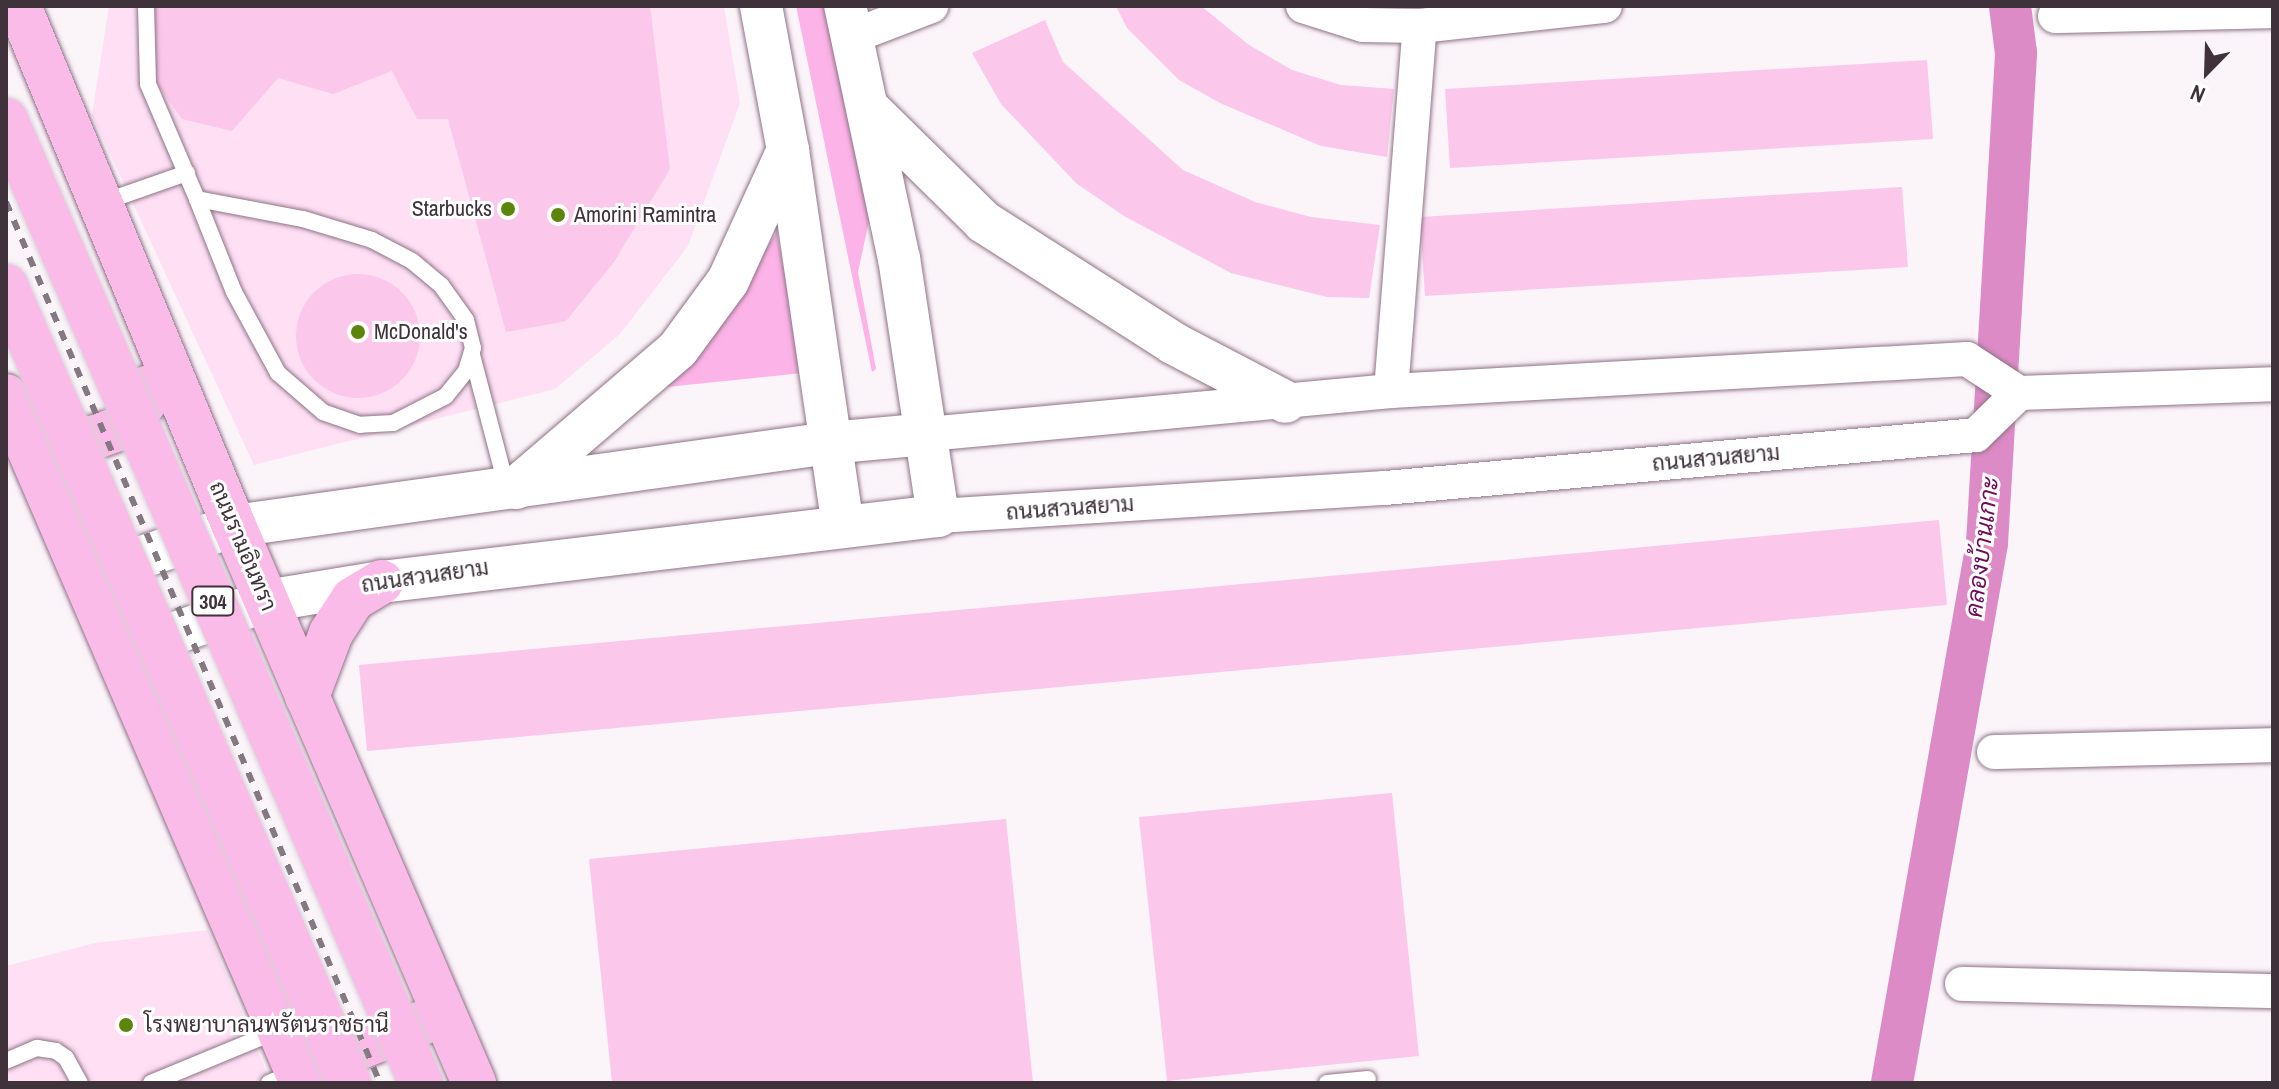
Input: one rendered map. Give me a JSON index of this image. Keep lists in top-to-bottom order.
{
  "streets": {
    "highway": ["ถนนรามอินทรา", "304"],
    "street": ["ถนนสวนสยาม"]
  },
  "crossings": [
    ["ถนนสวนสยาม", "ถนนรามอินทรา"]
  ],
  "water": ["คลองบ้านเกาะ"],
  "places": [
    "Starbucks",
    "Amorini Ramintra",
    "McDonald's",
    "โรงพยาบาลนพรัตนราชธานี"
  ],
  "north": "bottom left"
}
